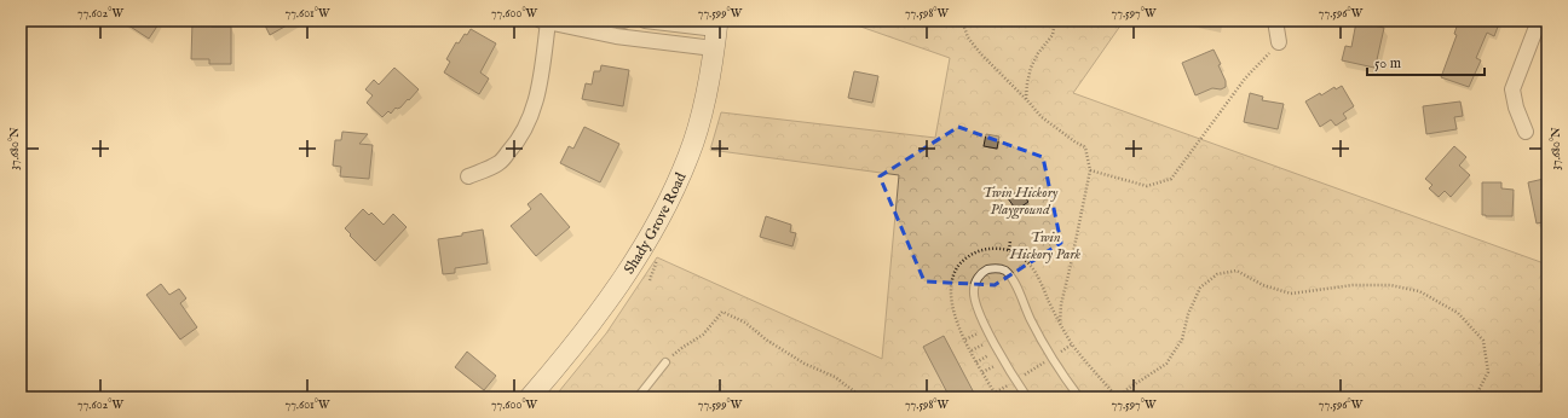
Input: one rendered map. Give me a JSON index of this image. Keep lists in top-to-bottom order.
{
  "streets": {
    "main road": ["Shady Grove Road"]
  },
  "parks": ["Twin Hickory Playground", "Twin Hickory Park"],
  "scale_bar": "50 m",
  "coordinates": [
    "77.602°W",
    "77.601°W",
    "77.600°W",
    "77.599°W",
    "77.598°W",
    "77.597°W",
    "77.596°W",
    "37.680°N"
  ]
}
